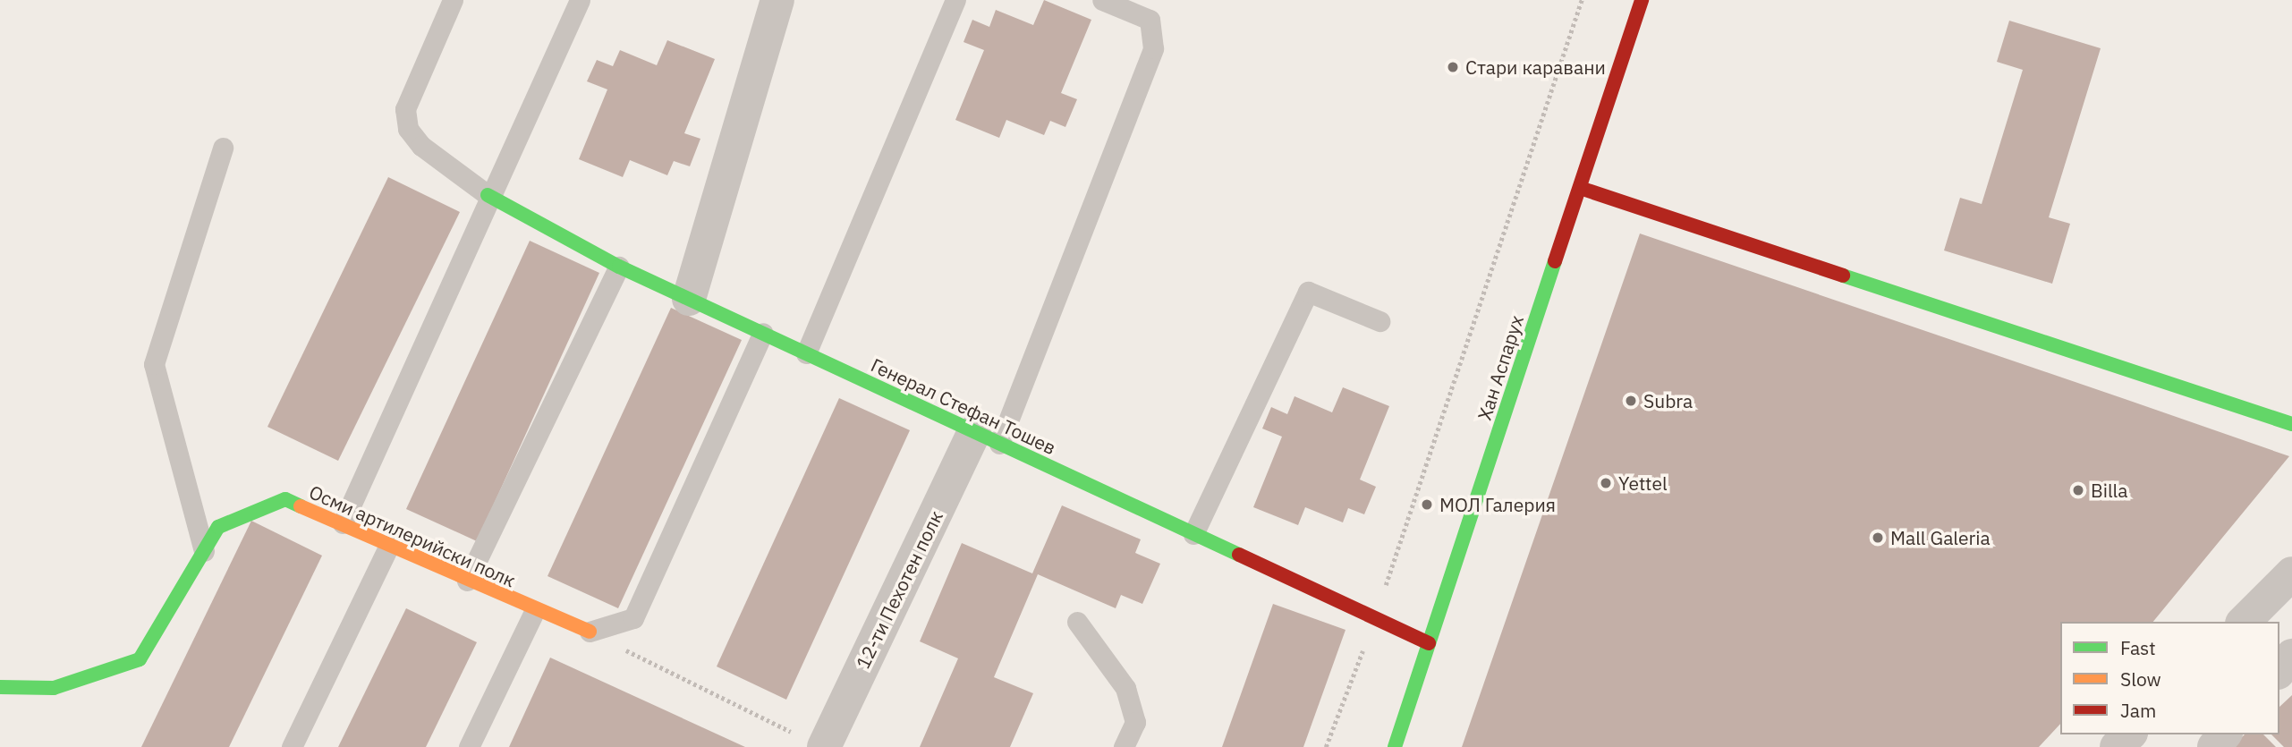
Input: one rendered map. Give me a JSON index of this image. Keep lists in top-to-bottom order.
{
  "streets": {
    "street": [
      "Хан Аспарух",
      "Генерал Стефан Тошев",
      "Осми артилерийски полк",
      "12-ти Пехотен полк"
    ]
  },
  "crossings": [
    ["Хан Аспарух", "Генерал Стефан Тошев"],
    ["Генерал Стефан Тошев", "12-ти Пехотен полк"]
  ],
  "places": [
    "Стари каравани",
    "Subra",
    "Yettel",
    "Billa",
    "МОЛ Галерия",
    "Mall Galeria"
  ],
  "legend": ["Fast", "Slow", "Jam"]
}
